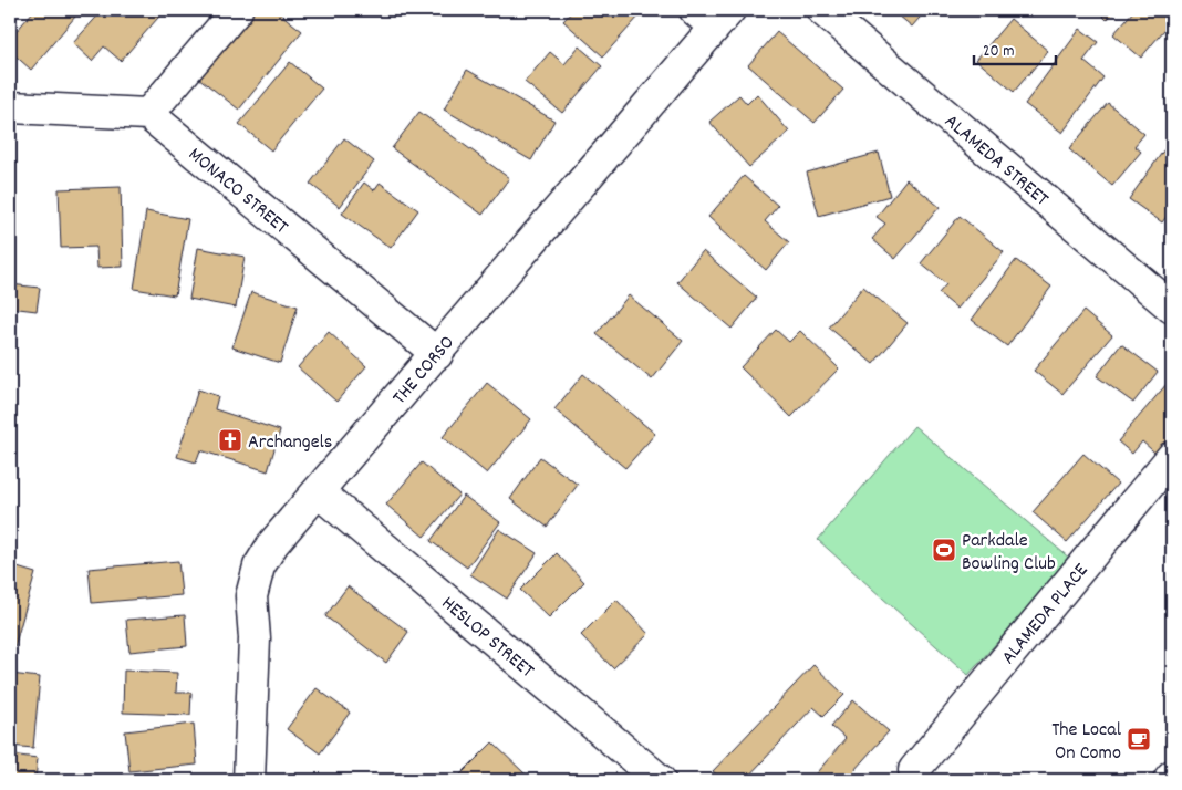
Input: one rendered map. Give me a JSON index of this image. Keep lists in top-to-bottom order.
{
  "streets": {
    "street": [
      "ALAMEDA STREET",
      "MONACO STREET",
      "THE CORSO",
      "ALAMEDA PLACE",
      "HESLOP STREET"
    ]
  },
  "crossings": [
    ["MONACO STREET", "THE CORSO"],
    ["THE CORSO", "HESLOP STREET"]
  ],
  "places": {
    "church": ["Archangels"],
    "sports": ["Parkdale Bowling Club"],
    "cafe": ["The Local On Como"]
  },
  "scale_bar": "20 m"
}
